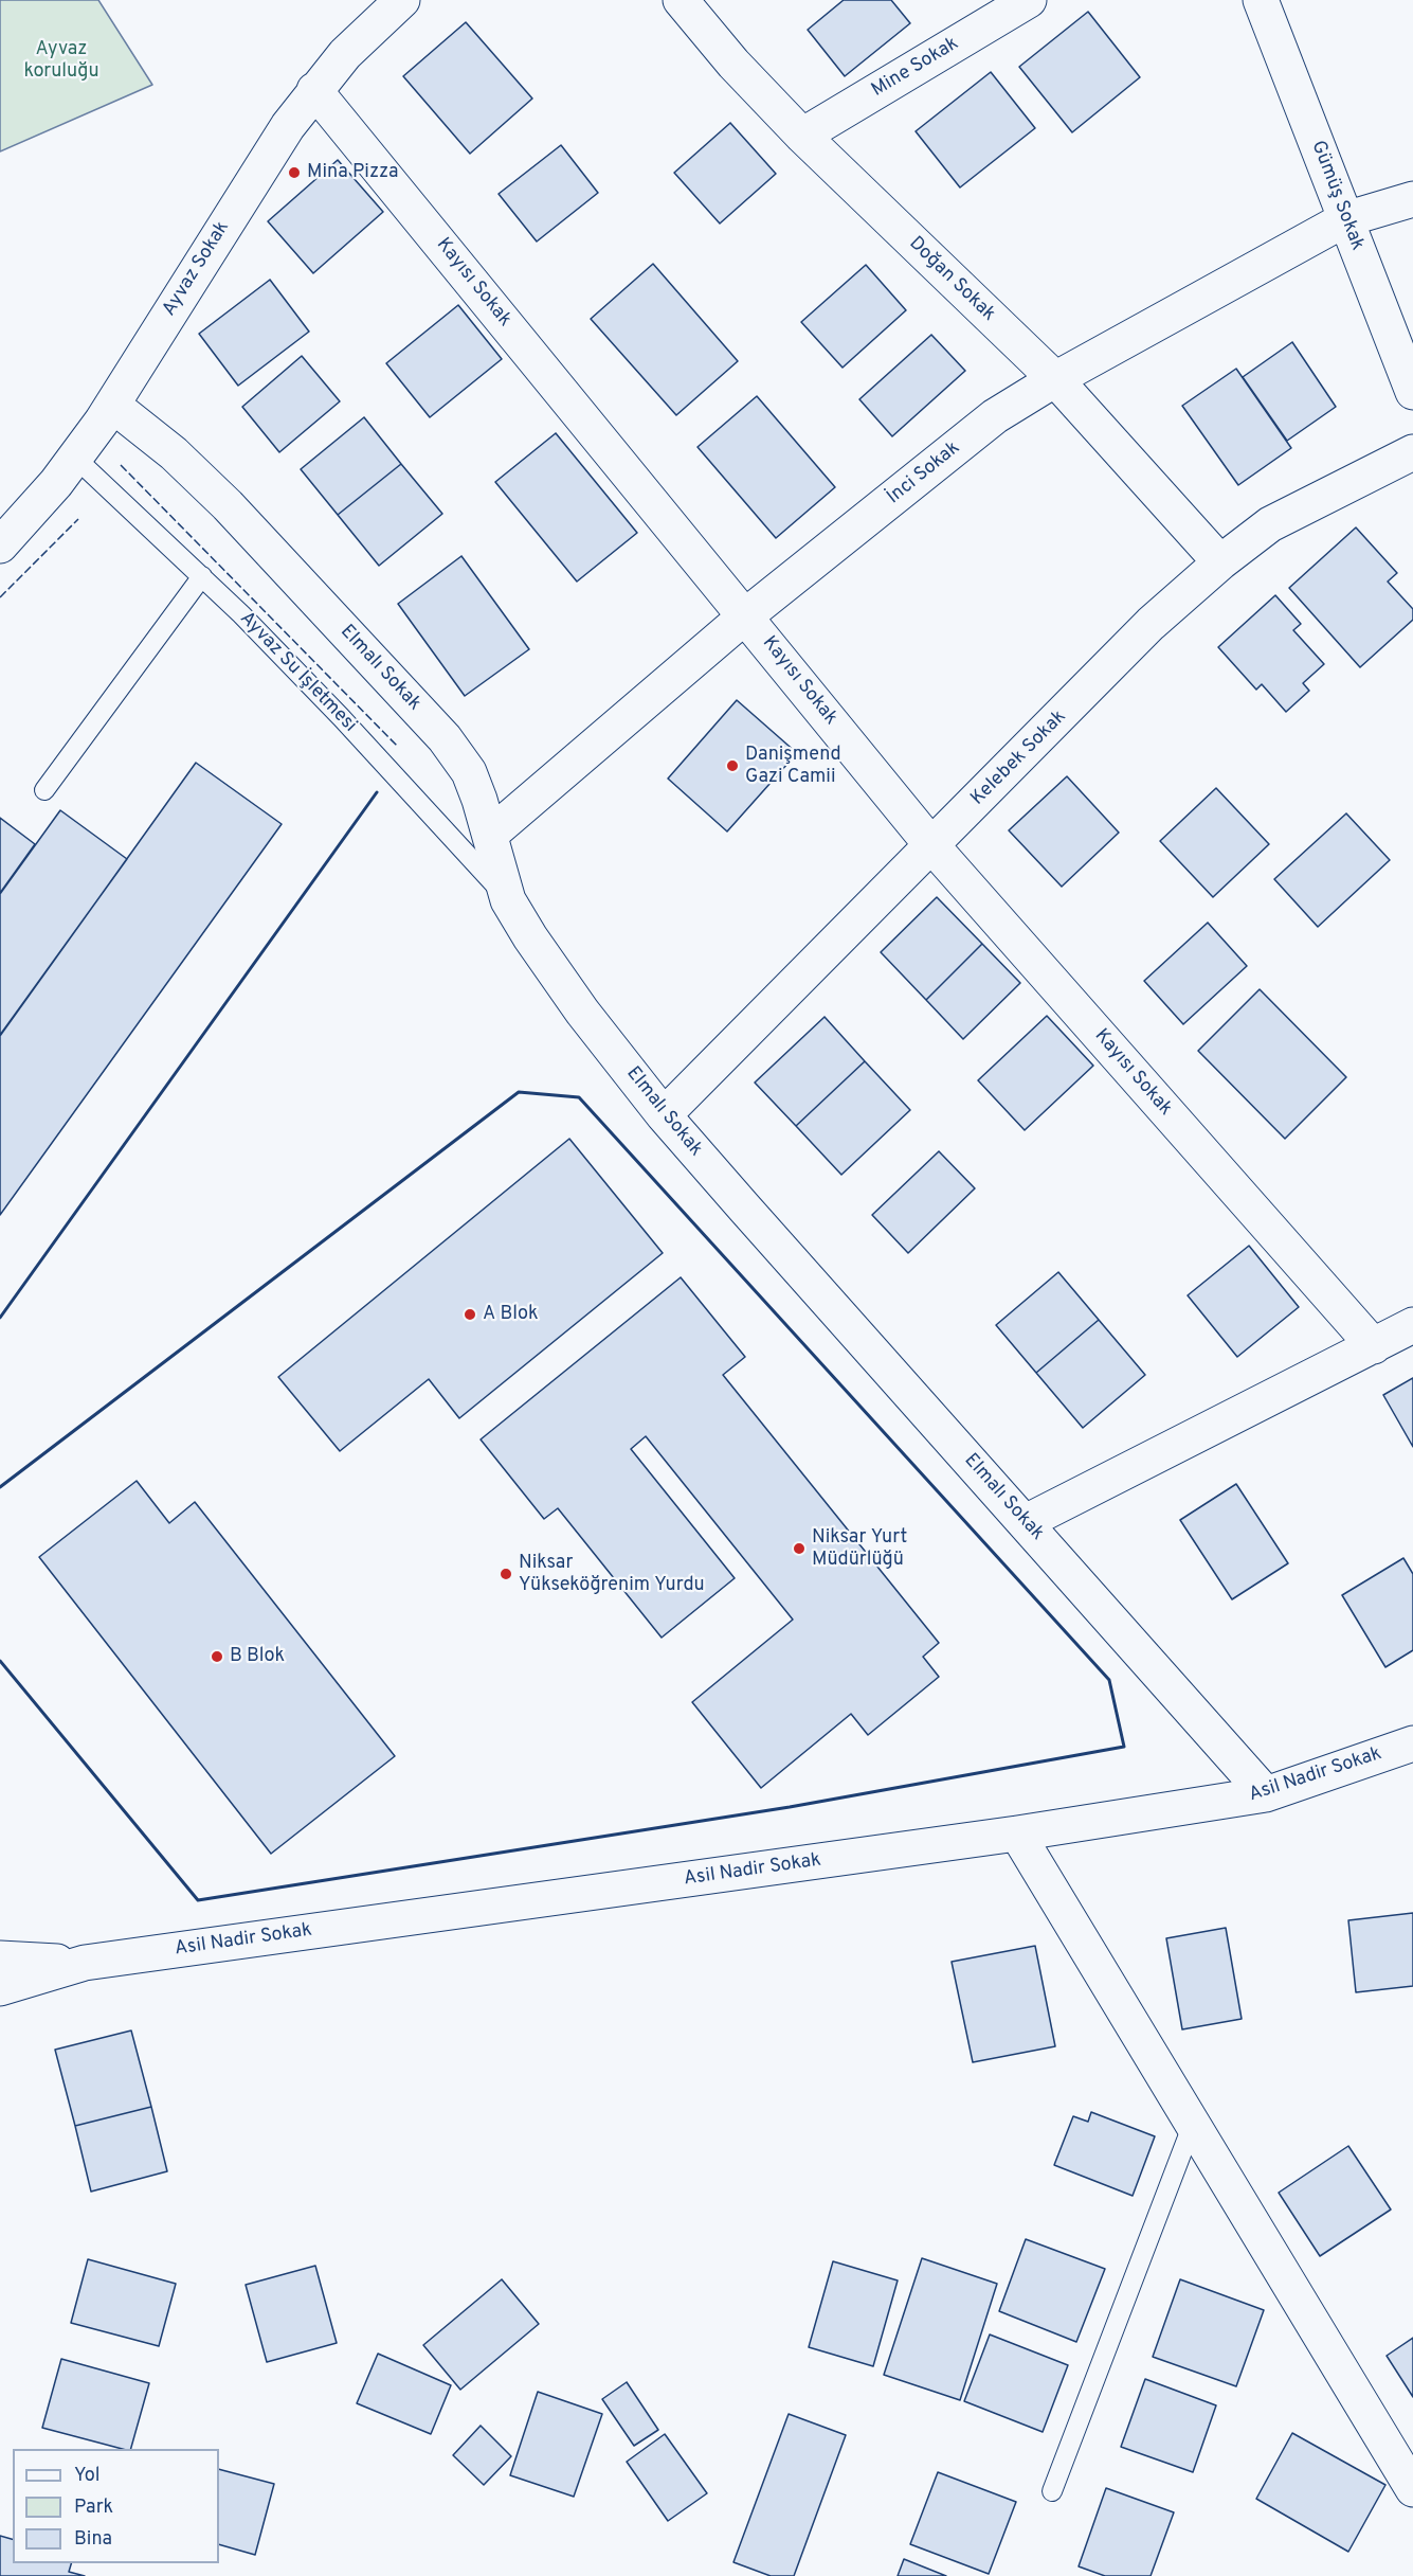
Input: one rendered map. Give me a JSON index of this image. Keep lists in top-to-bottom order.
{
  "streets": {
    "street": [
      "Mine Sokak",
      "Gümüş Sokak",
      "Ayvaz Sokak",
      "Doğan Sokak",
      "Kayısı Sokak",
      "İnci Sokak",
      "Elmalı Sokak",
      "Kelebek Sokak",
      "Asil Nadir Sokak"
    ],
    "lane": ["Ayvaz Su İşletmesi"]
  },
  "crossings": [
    ["Mine Sokak", "Doğan Sokak"],
    ["Gümüş Sokak", "İnci Sokak"],
    ["Ayvaz Sokak", "Kayısı Sokak"],
    ["Ayvaz Sokak", "Elmalı Sokak"],
    ["Ayvaz Sokak", "Ayvaz Su İşletmesi"],
    ["Doğan Sokak", "İnci Sokak"],
    ["Doğan Sokak", "Kelebek Sokak"],
    ["Kayısı Sokak", "İnci Sokak"],
    ["Kayısı Sokak", "Kelebek Sokak"],
    ["İnci Sokak", "Elmalı Sokak"],
    ["Elmalı Sokak", "Ayvaz Su İşletmesi"],
    ["Elmalı Sokak", "Kelebek Sokak"],
    ["Elmalı Sokak", "Asil Nadir Sokak"]
  ],
  "parks": ["Ayvaz koruluğu"],
  "places": [
    "Mina Pizza",
    "Danişmend Gazi Camii",
    "A Blok",
    "Niksar Yurt Müdürlüğü",
    "Niksar Yükseköğrenim Yurdu",
    "B Blok"
  ],
  "legend": ["Yol", "Park", "Bina"]
}
